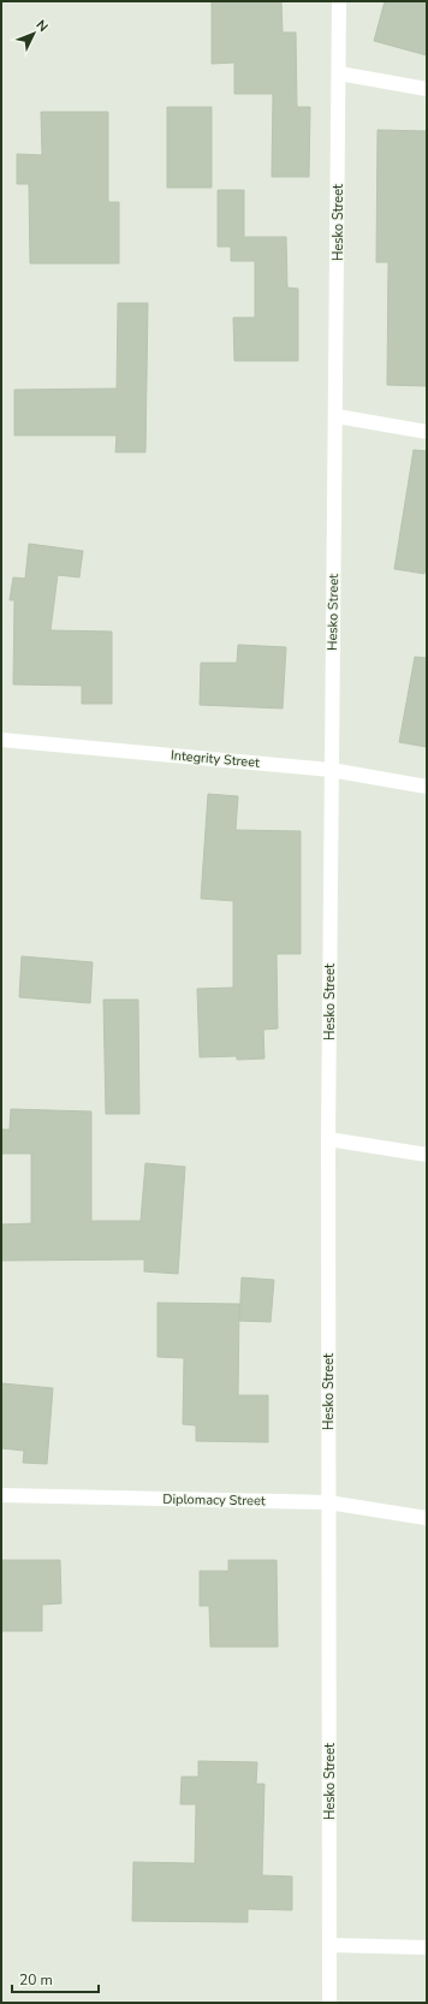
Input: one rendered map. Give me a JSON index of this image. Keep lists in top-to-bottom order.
{
  "streets": {
    "street": ["Hesko Street", "Integrity Street", "Diplomacy Street"]
  },
  "crossings": [
    ["Hesko Street", "Integrity Street"],
    ["Hesko Street", "Diplomacy Street"]
  ],
  "scale_bar": "20 m",
  "north": "top right"
}
